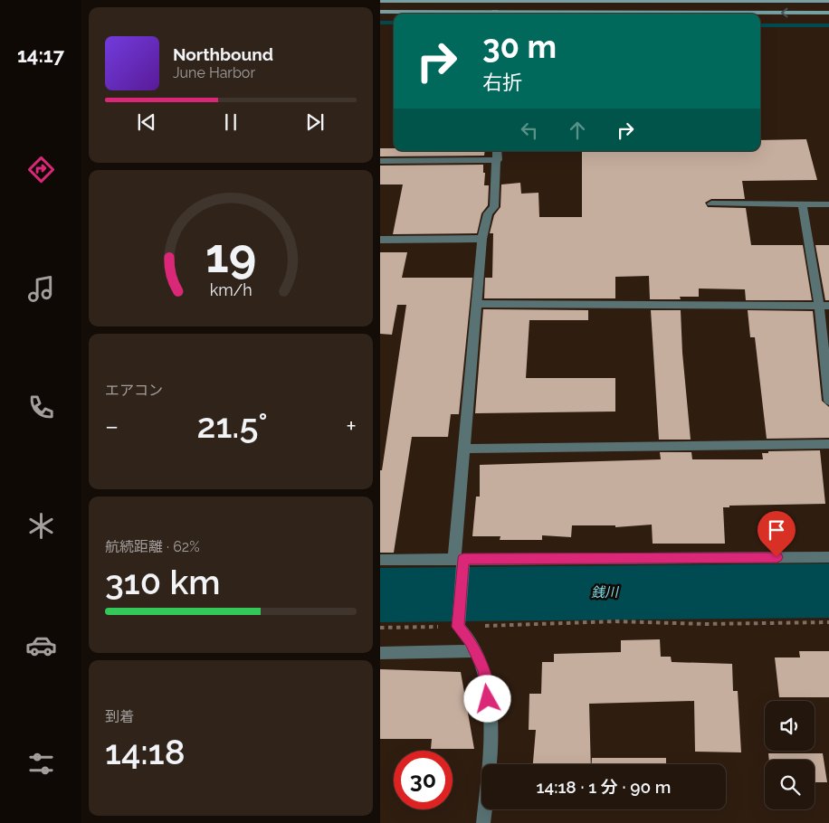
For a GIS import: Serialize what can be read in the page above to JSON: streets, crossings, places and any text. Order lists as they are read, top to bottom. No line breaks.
{"water":["銭川"],"page":{"tabs":"14:17","turn":["30 m","右折"],"song":["Northbound","June Harbor"],"tile":["エアコン",["航続距離 · 62%","310 km"],["到着","14:18"]],"heat":["−","21.5°","+"],"limit":"30","trip":"14:18 · 1 分 · 90 m","gauge":["19","km/h"]}}
